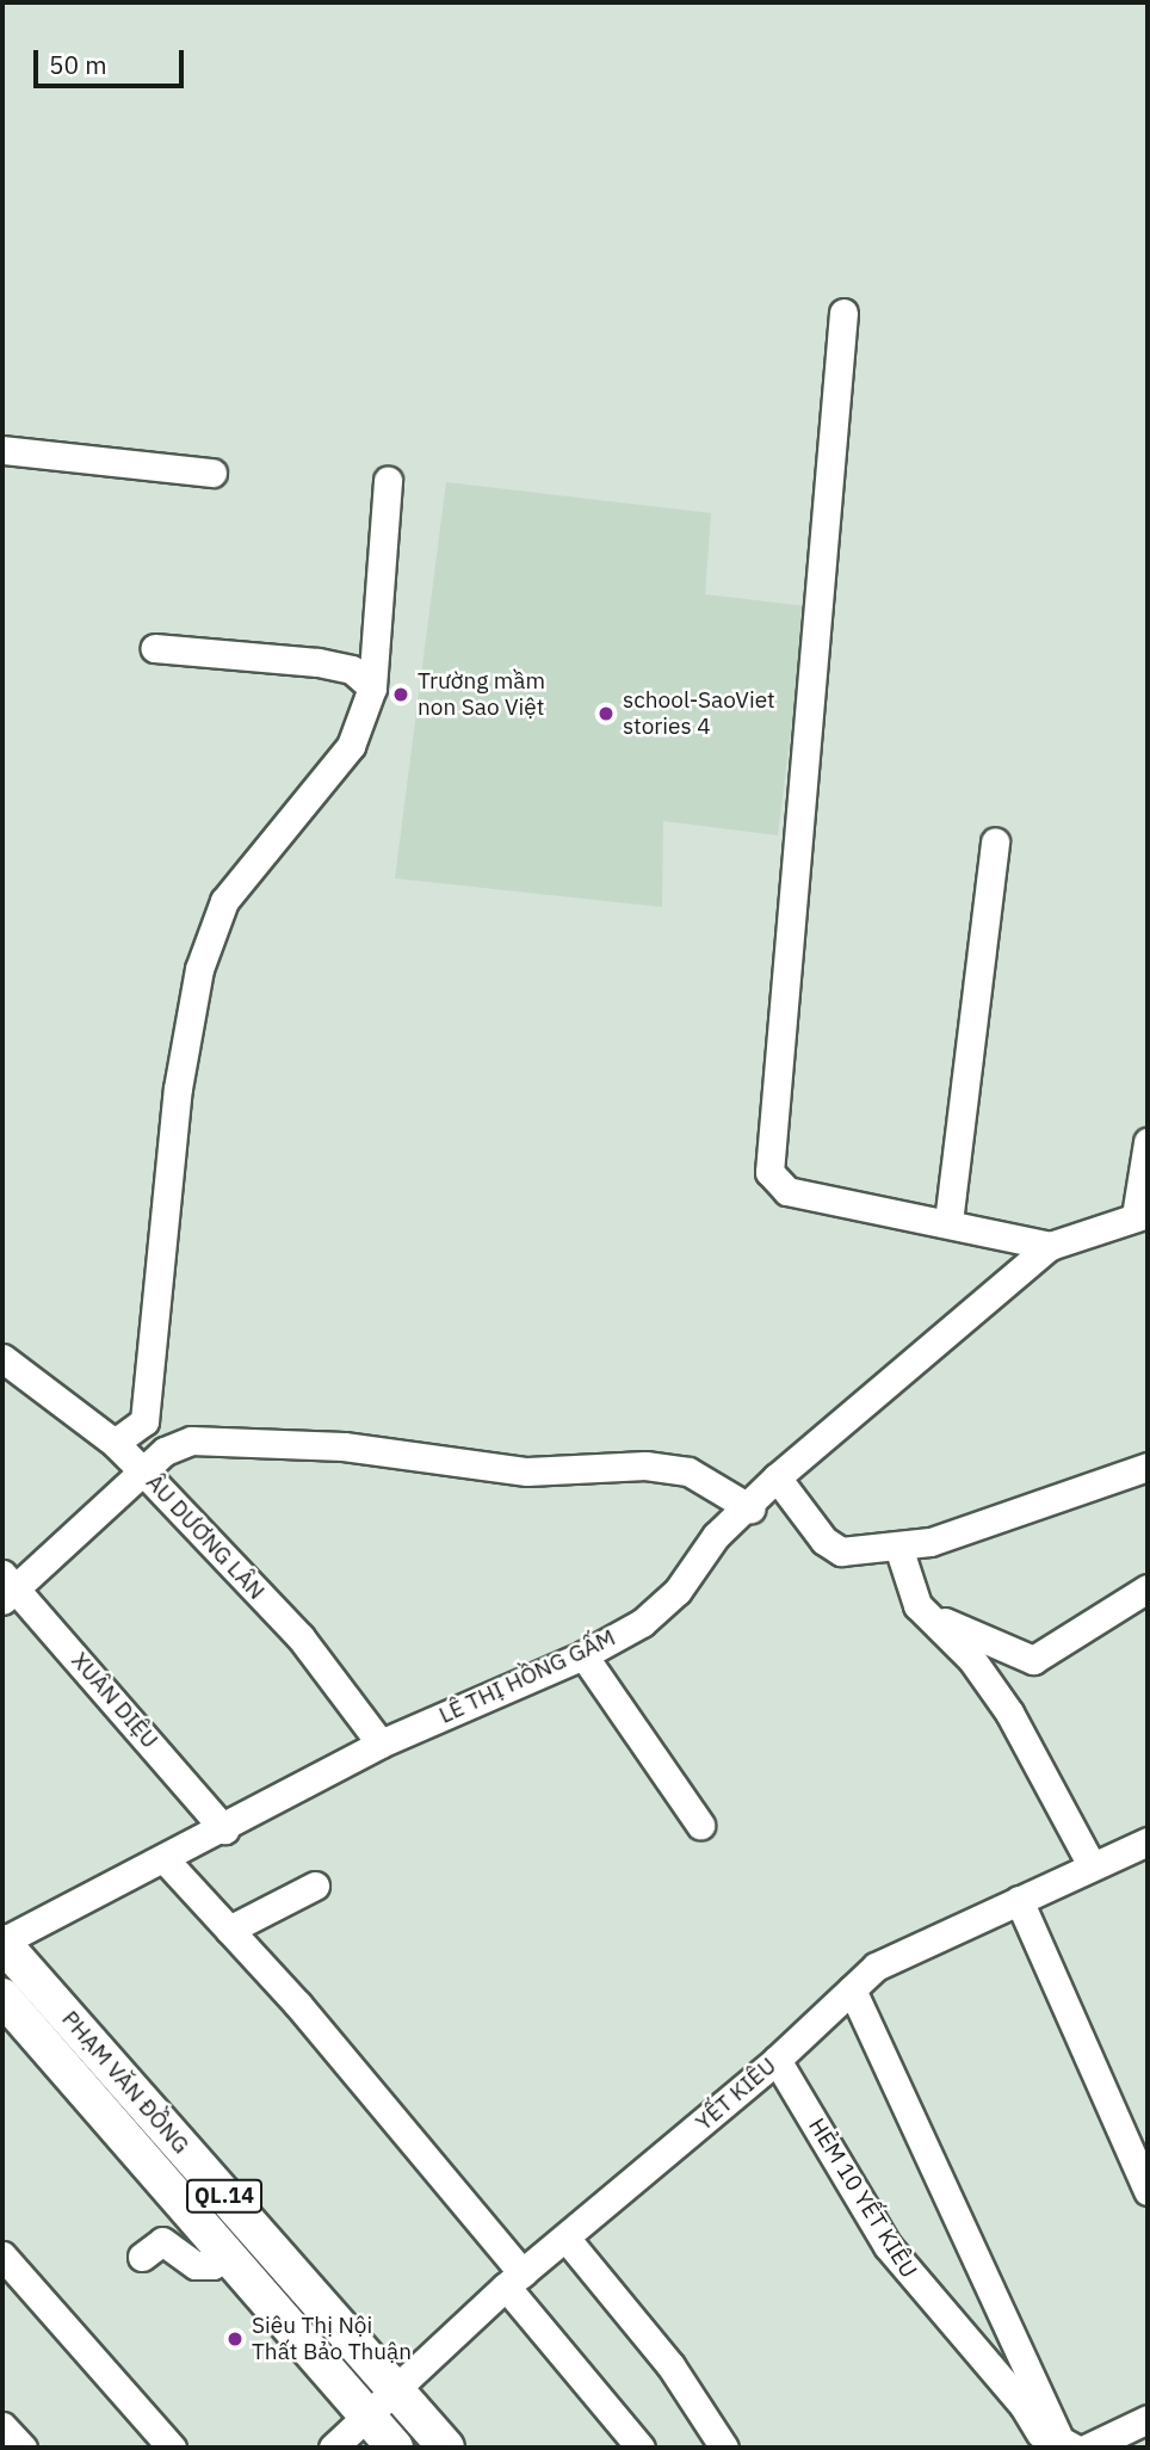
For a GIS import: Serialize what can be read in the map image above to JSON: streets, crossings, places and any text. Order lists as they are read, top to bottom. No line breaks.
{"streets":{"main road":["PHẠM VĂN ĐỒNG","QL.14"],"street":["ÂU DƯƠNG LÂN","LÊ THỊ HỒNG GẤM","XUÂN DIỆU","YẾT KIÊU","HẺM 10 YẾT KIÊU"]},"crossings":[["ÂU DƯƠNG LÂN","LÊ THỊ HỒNG GẤM"],["LÊ THỊ HỒNG GẤM","XUÂN DIỆU"],["LÊ THỊ HỒNG GẤM","PHẠM VĂN ĐỒNG"],["PHẠM VĂN ĐỒNG","YẾT KIÊU"],["YẾT KIÊU","HẺM 10 YẾT KIÊU"]],"places":["Trường mầm non Sao Việt","school-SaoViet stories 4","Siêu Thị Nội Thất Bảo Thuận"],"scale_bar":"50 m"}
